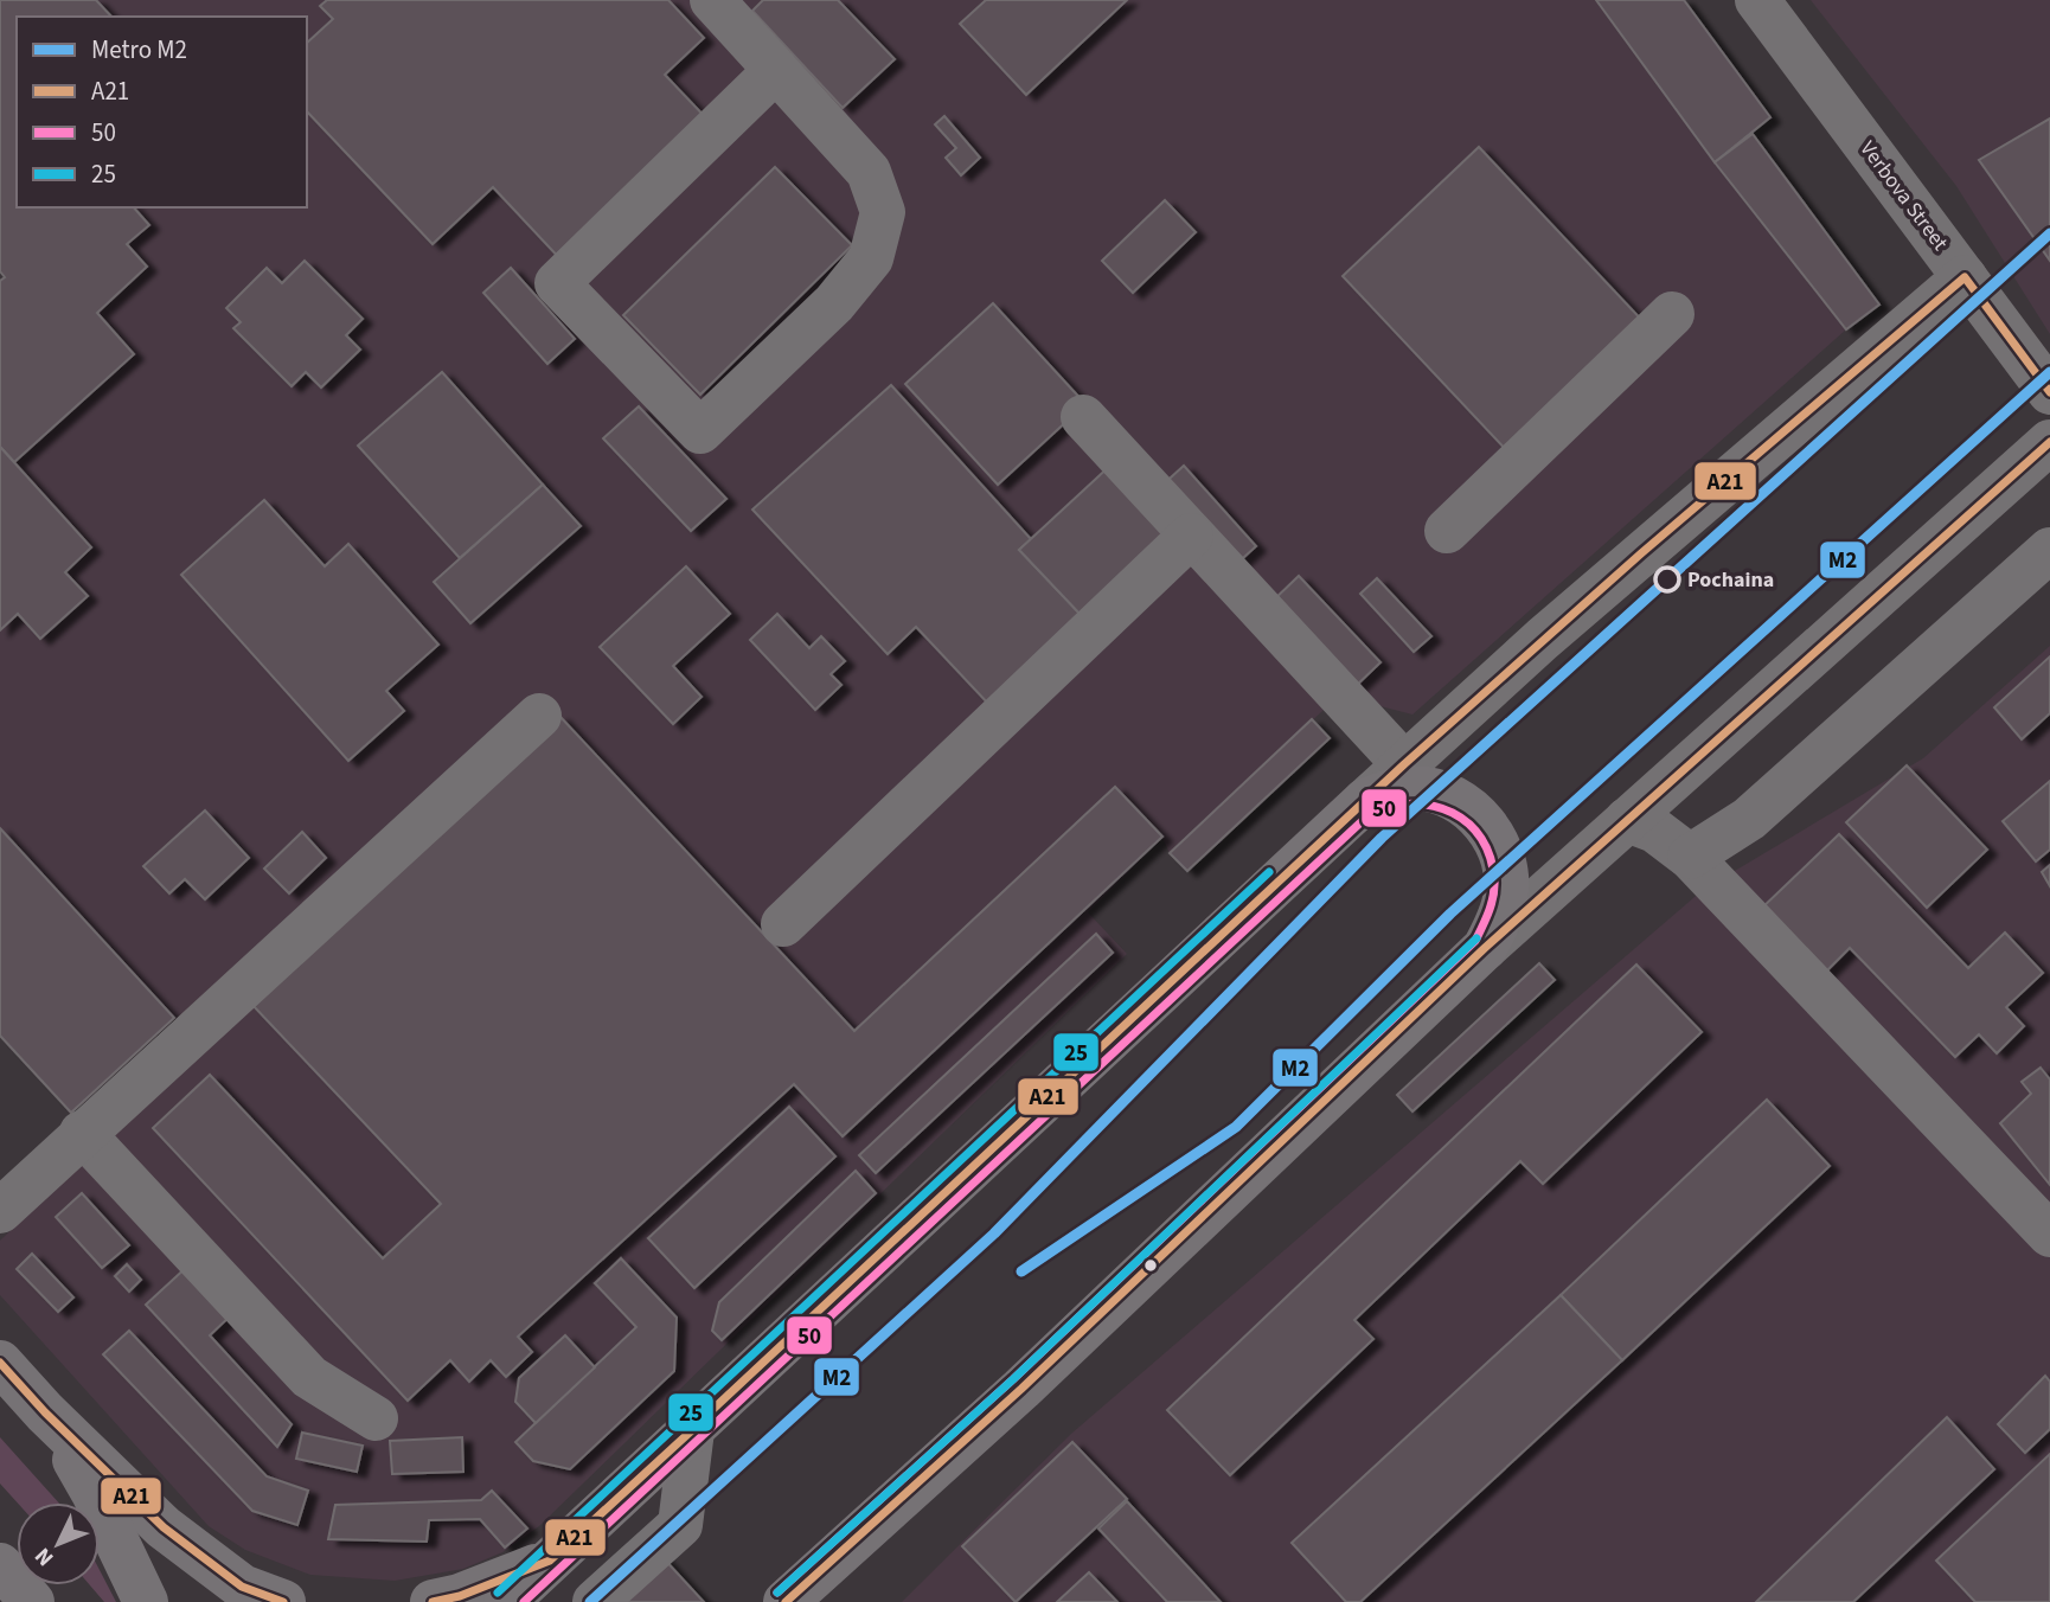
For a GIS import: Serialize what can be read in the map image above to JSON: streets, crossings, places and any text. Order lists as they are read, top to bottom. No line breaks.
{"streets":{"street":["Verbova Street"]},"places":["Pochaina"],"lines":["metro line M2","transit line А21","transit line 50","transit line 25"],"legend":["Metro M2","А21","50","25"],"north":"bottom left"}
